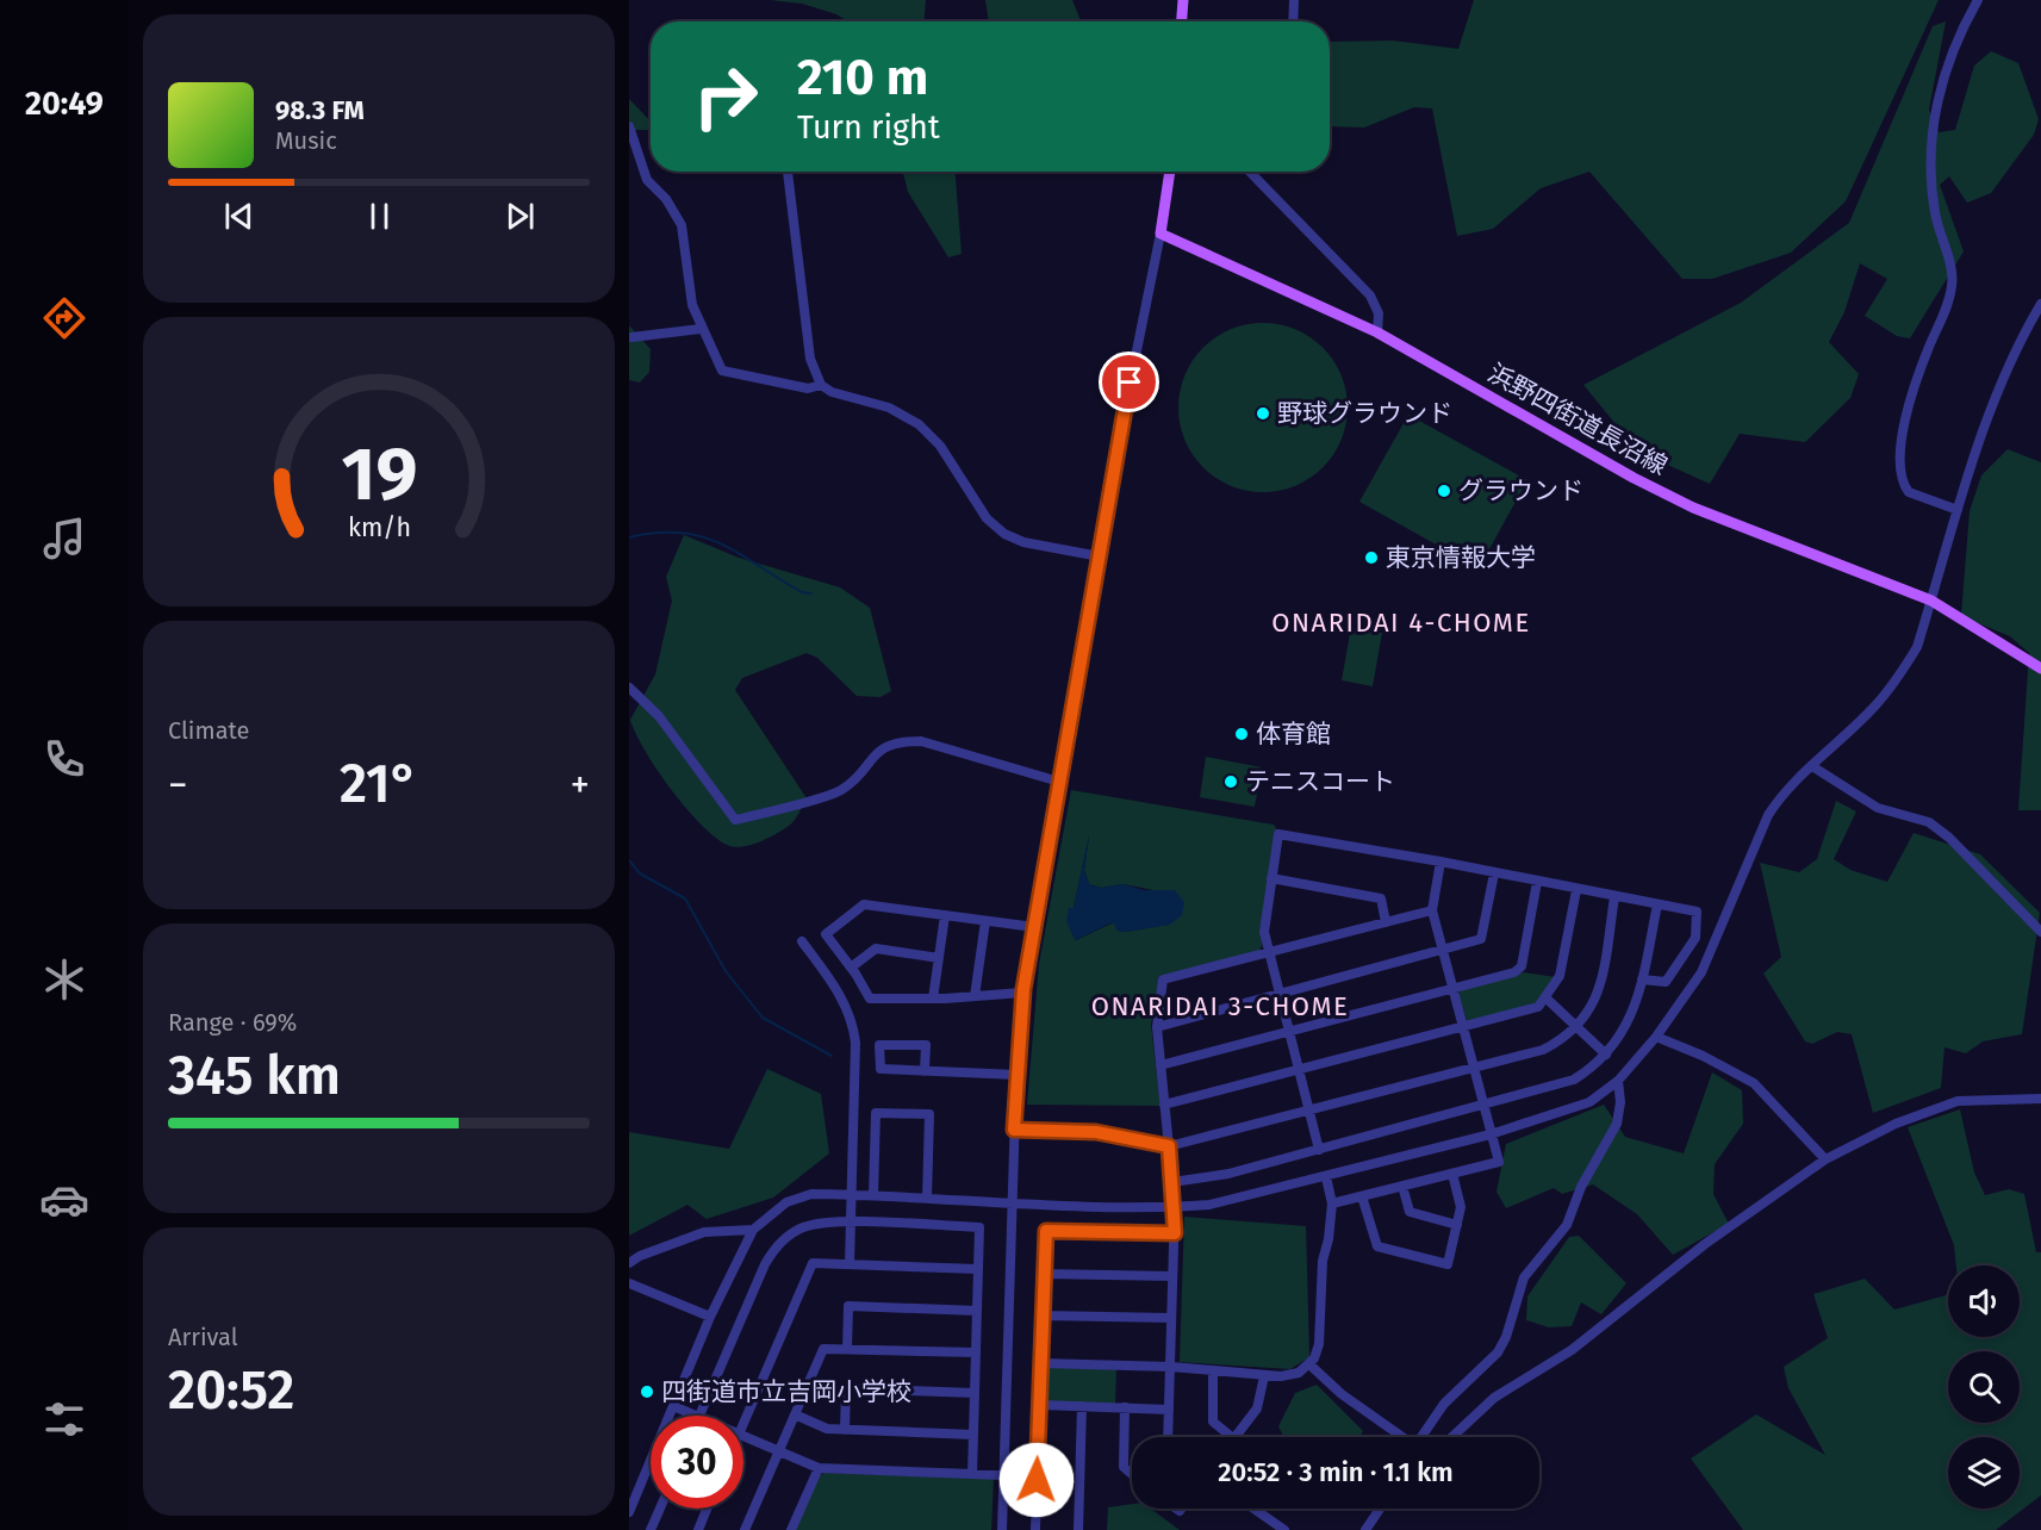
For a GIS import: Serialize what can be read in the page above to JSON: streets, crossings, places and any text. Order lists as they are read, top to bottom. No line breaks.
{"streets":{"main road":["浜野四街道長沼線"]},"districts":["ONARIDAI 4-CHOME","ONARIDAI 3-CHOME"],"places":["野球グラウンド","グラウンド","東京情報大学","体育館","テニスコート","四街道市立吉岡小学校"],"page":{"tabs":"20:49","turn":["210 m","Turn right"],"song":["98.3 FM","Music"],"tile":["Climate",["Range · 69%","345 km"],["Arrival","20:52"]],"heat":["−","21°","+"],"limit":"30","trip":"20:52 · 3 min · 1.1 km","gauge":["19","km/h"]}}
